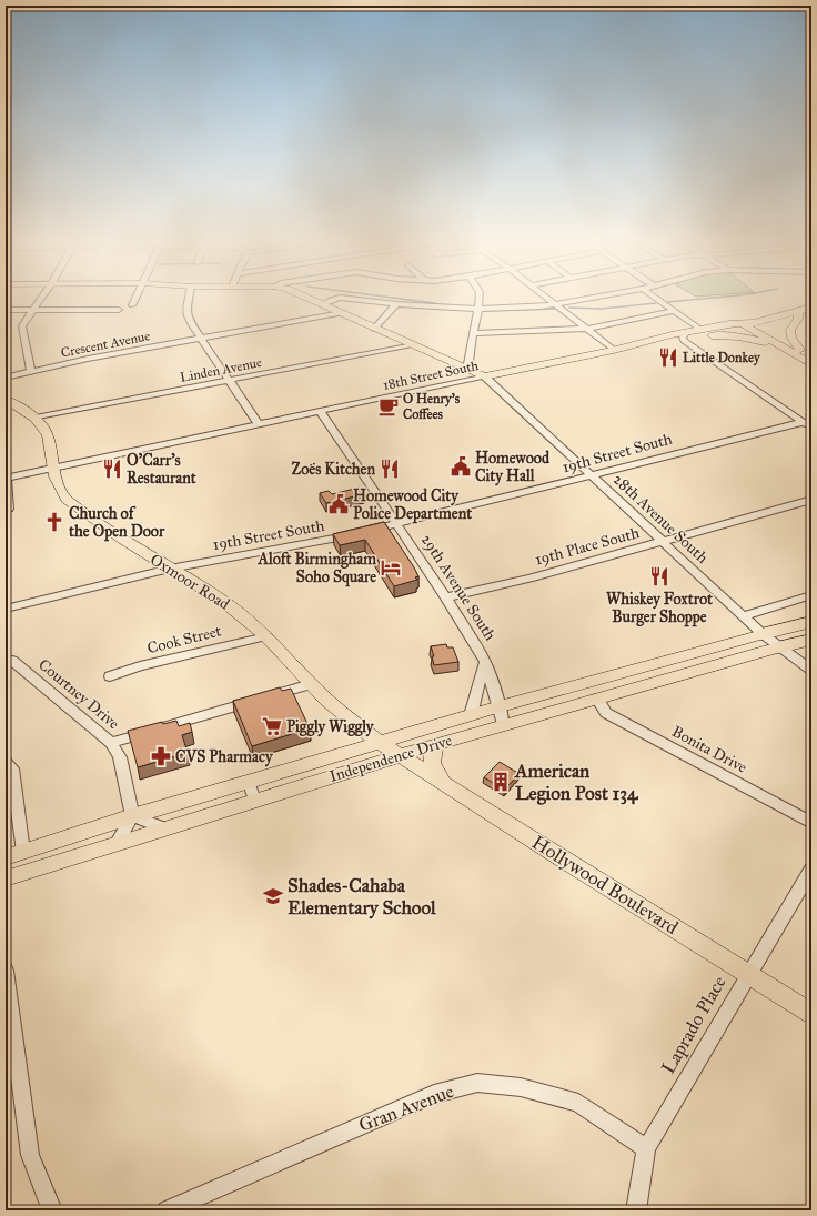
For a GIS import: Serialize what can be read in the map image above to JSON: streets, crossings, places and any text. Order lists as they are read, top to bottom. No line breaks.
{"streets":{"main road":["18th Street South","28th Avenue South","Oxmoor Road","Independence Drive","Hollywood Boulevard"],"street":["Crescent Avenue","Linden Avenue","19th Street South","19th Place South","29th Avenue South","Cook Street","Courtney Drive","Bonita Drive","Laprado Place","Gran Avenue"]},"crossings":[["Crescent Avenue","28th Avenue South"],["Linden Avenue","28th Avenue South"],["Linden Avenue","Oxmoor Road"],["18th Street South","28th Avenue South"],["18th Street South","Oxmoor Road"],["18th Street South","29th Avenue South"],["19th Street South","28th Avenue South"],["19th Street South","Oxmoor Road"],["19th Street South","29th Avenue South"],["28th Avenue South","19th Place South"],["28th Avenue South","Independence Drive"],["19th Place South","29th Avenue South"],["Oxmoor Road","Cook Street"],["Oxmoor Road","Independence Drive"],["Oxmoor Road","Hollywood Boulevard"],["29th Avenue South","Independence Drive"],["Courtney Drive","Independence Drive"],["Bonita Drive","Independence Drive"],["Independence Drive","Hollywood Boulevard"],["Hollywood Boulevard","Laprado Place"],["Laprado Place","Gran Avenue"]],"places":{"restaurant":["Little Donkey","O’Carr’s Restaurant","Zoës Kitchen","Whiskey Foxtrot Burger Shoppe"],"cafe":["O Henry's Coffees"],"public building":["Homewood City Hall","Homewood City Police Department"],"church":["Church of the Open Door"],"hotel":["Aloft Birmingham Soho Square"],"supermarket":["Piggly Wiggly"],"pharmacy":["CVS Pharmacy"],"building":["American Legion Post 134"],"school or university":["Shades-Cahaba Elementary School"]}}
